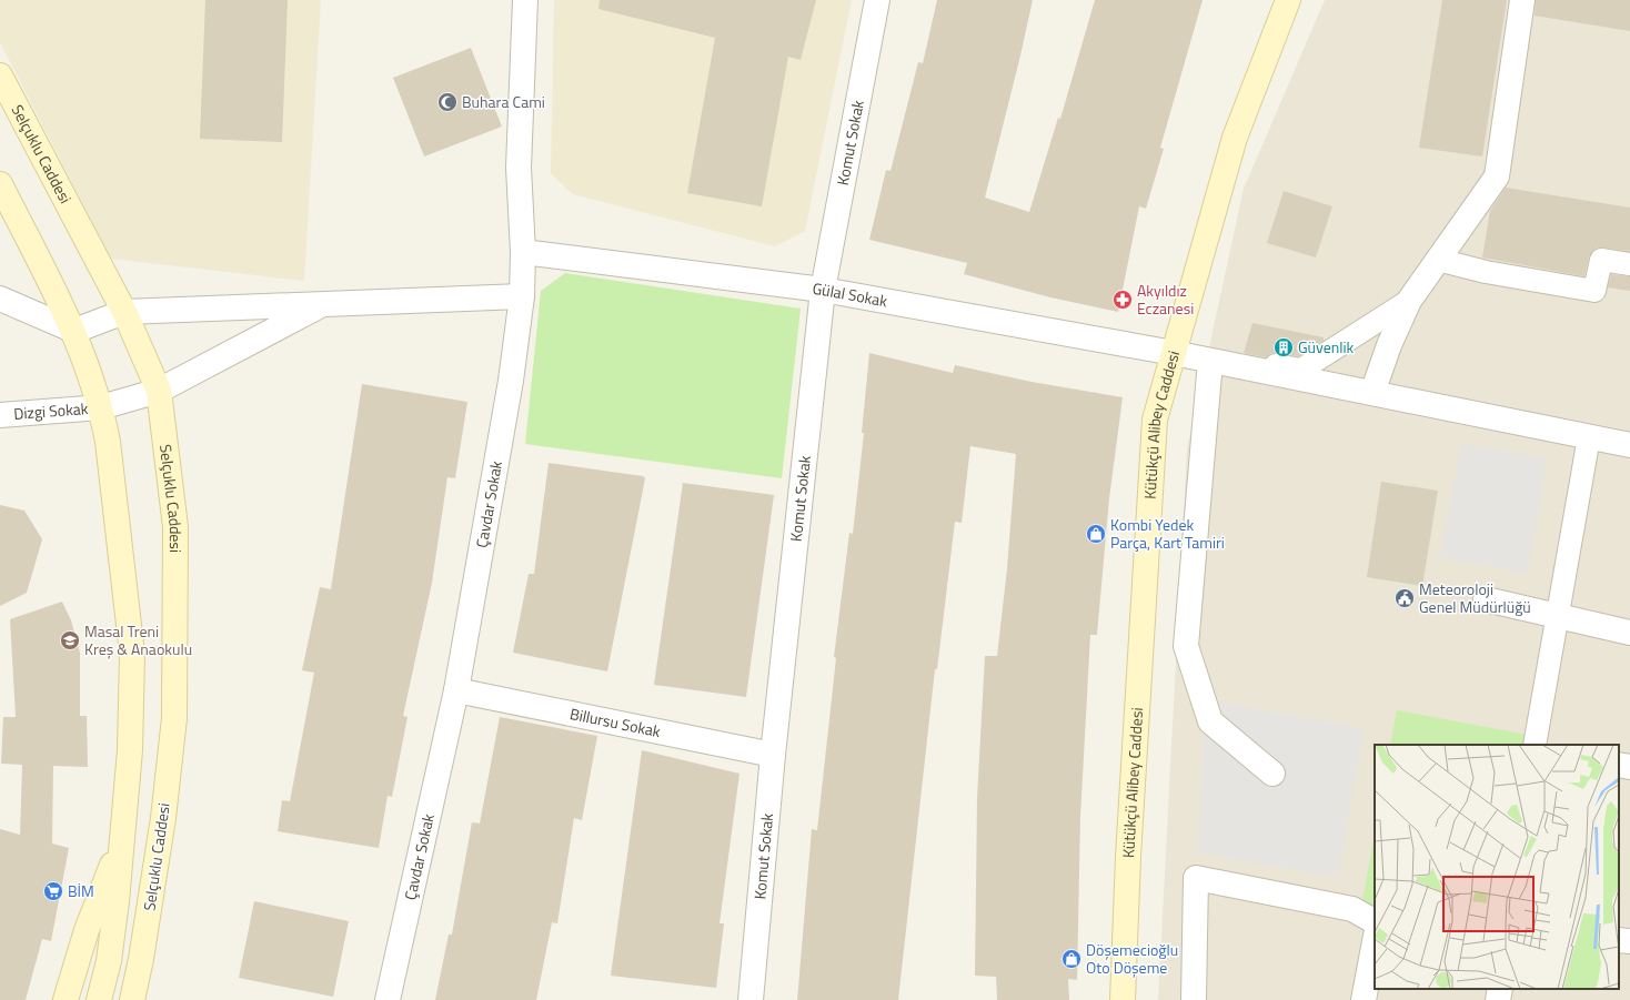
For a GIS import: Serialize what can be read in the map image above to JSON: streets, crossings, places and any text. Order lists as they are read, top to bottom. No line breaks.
{"streets":{"main road":["Selçuklu Caddesi","Kütükçü Alibey Caddesi"],"street":["Komut Sokak","Gülal Sokak","Dizgi Sokak","Çavdar Sokak","Billursu Sokak"]},"crossings":[["Komut Sokak","Gülal Sokak"],["Komut Sokak","Billursu Sokak"],["Selçuklu Caddesi","Dizgi Sokak"],["Gülal Sokak","Kütükçü Alibey Caddesi"],["Gülal Sokak","Çavdar Sokak"],["Çavdar Sokak","Billursu Sokak"]],"places":{"mosque":["Buhara Cami"],"pharmacy":["Akyıldız Eczanesi"],"building":["Güvenlik"],"shop":["Kombi Yedek Parça, Kart Tamiri","Döşemecioğlu Oto Döşeme"],"public building":["Meteoroloji Genel Müdürlüğü"],"school or university":["Masal Treni Kreş & Anaokulu"],"supermarket":["BİM"]}}
